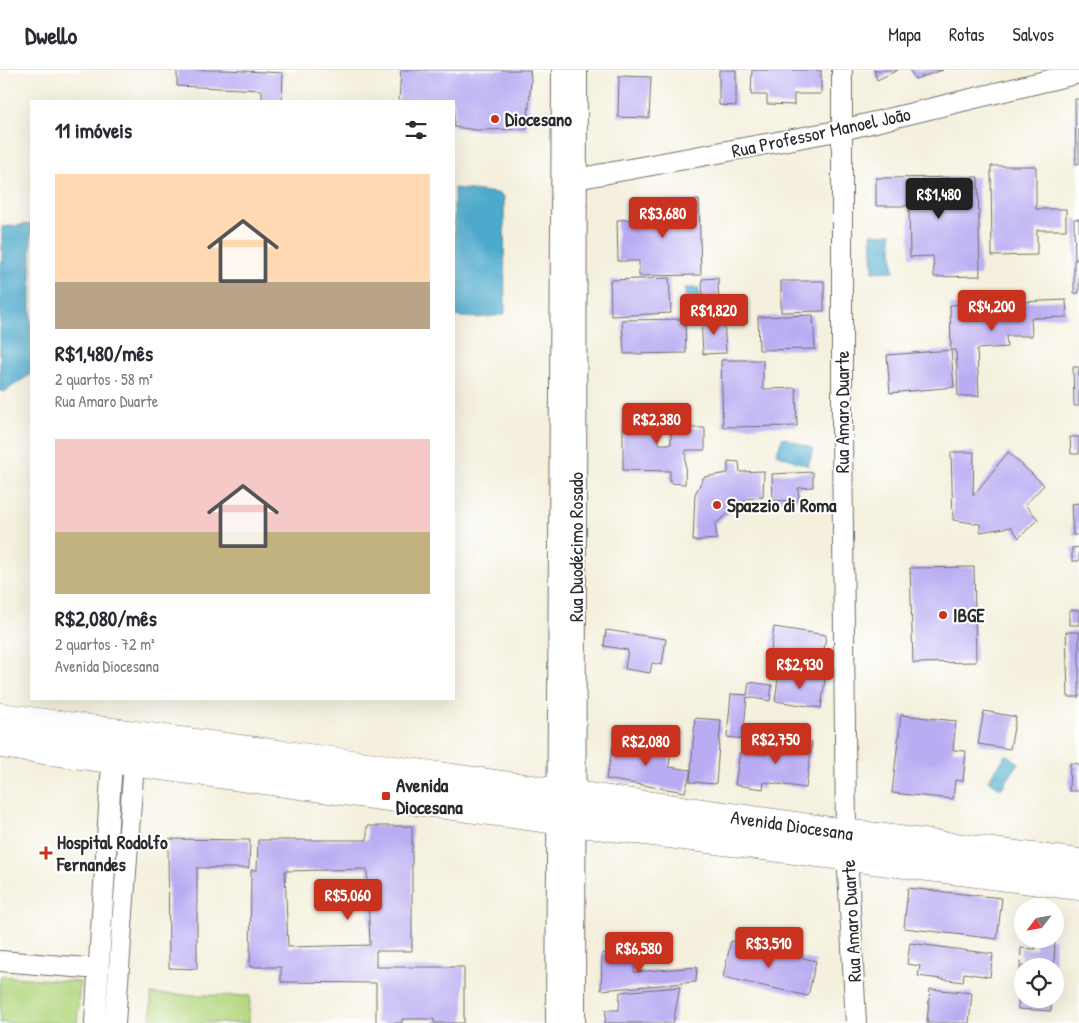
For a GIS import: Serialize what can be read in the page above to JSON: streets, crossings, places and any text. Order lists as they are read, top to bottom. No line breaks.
{"streets":{"street":["Rua Professor Manoel João","Rua Amaro Duarte","Rua Duodécimo Rosado","Avenida Diocesana"]},"crossings":[["Rua Professor Manoel João","Rua Amaro Duarte"],["Rua Professor Manoel João","Rua Duodécimo Rosado"],["Rua Amaro Duarte","Avenida Diocesana"],["Rua Duodécimo Rosado","Avenida Diocesana"]],"places":{"other":["Diocesano","Spazzio di Roma","IBGE"],"transit":["Avenida Diocesana"],"health":["Hospital Rodolfo Fernandes"]},"north":"bottom left","page":{"header":"Dwello","nav":["Mapa","Rotas","Salvos"],"heading":"11 imóveis","list":[{"name":"R$1,480/mês","note":"2 quartos · 58 m² · Rua Amaro Duarte"},{"name":"R$2,080/mês","note":"2 quartos · 72 m² · Avenida Diocesana"}],"price":["R$1,480","R$3,680","R$4,200","R$1,820","R$2,380","R$2,930","R$2,750","R$2,080","R$5,060","R$3,510","R$6,580"]}}
